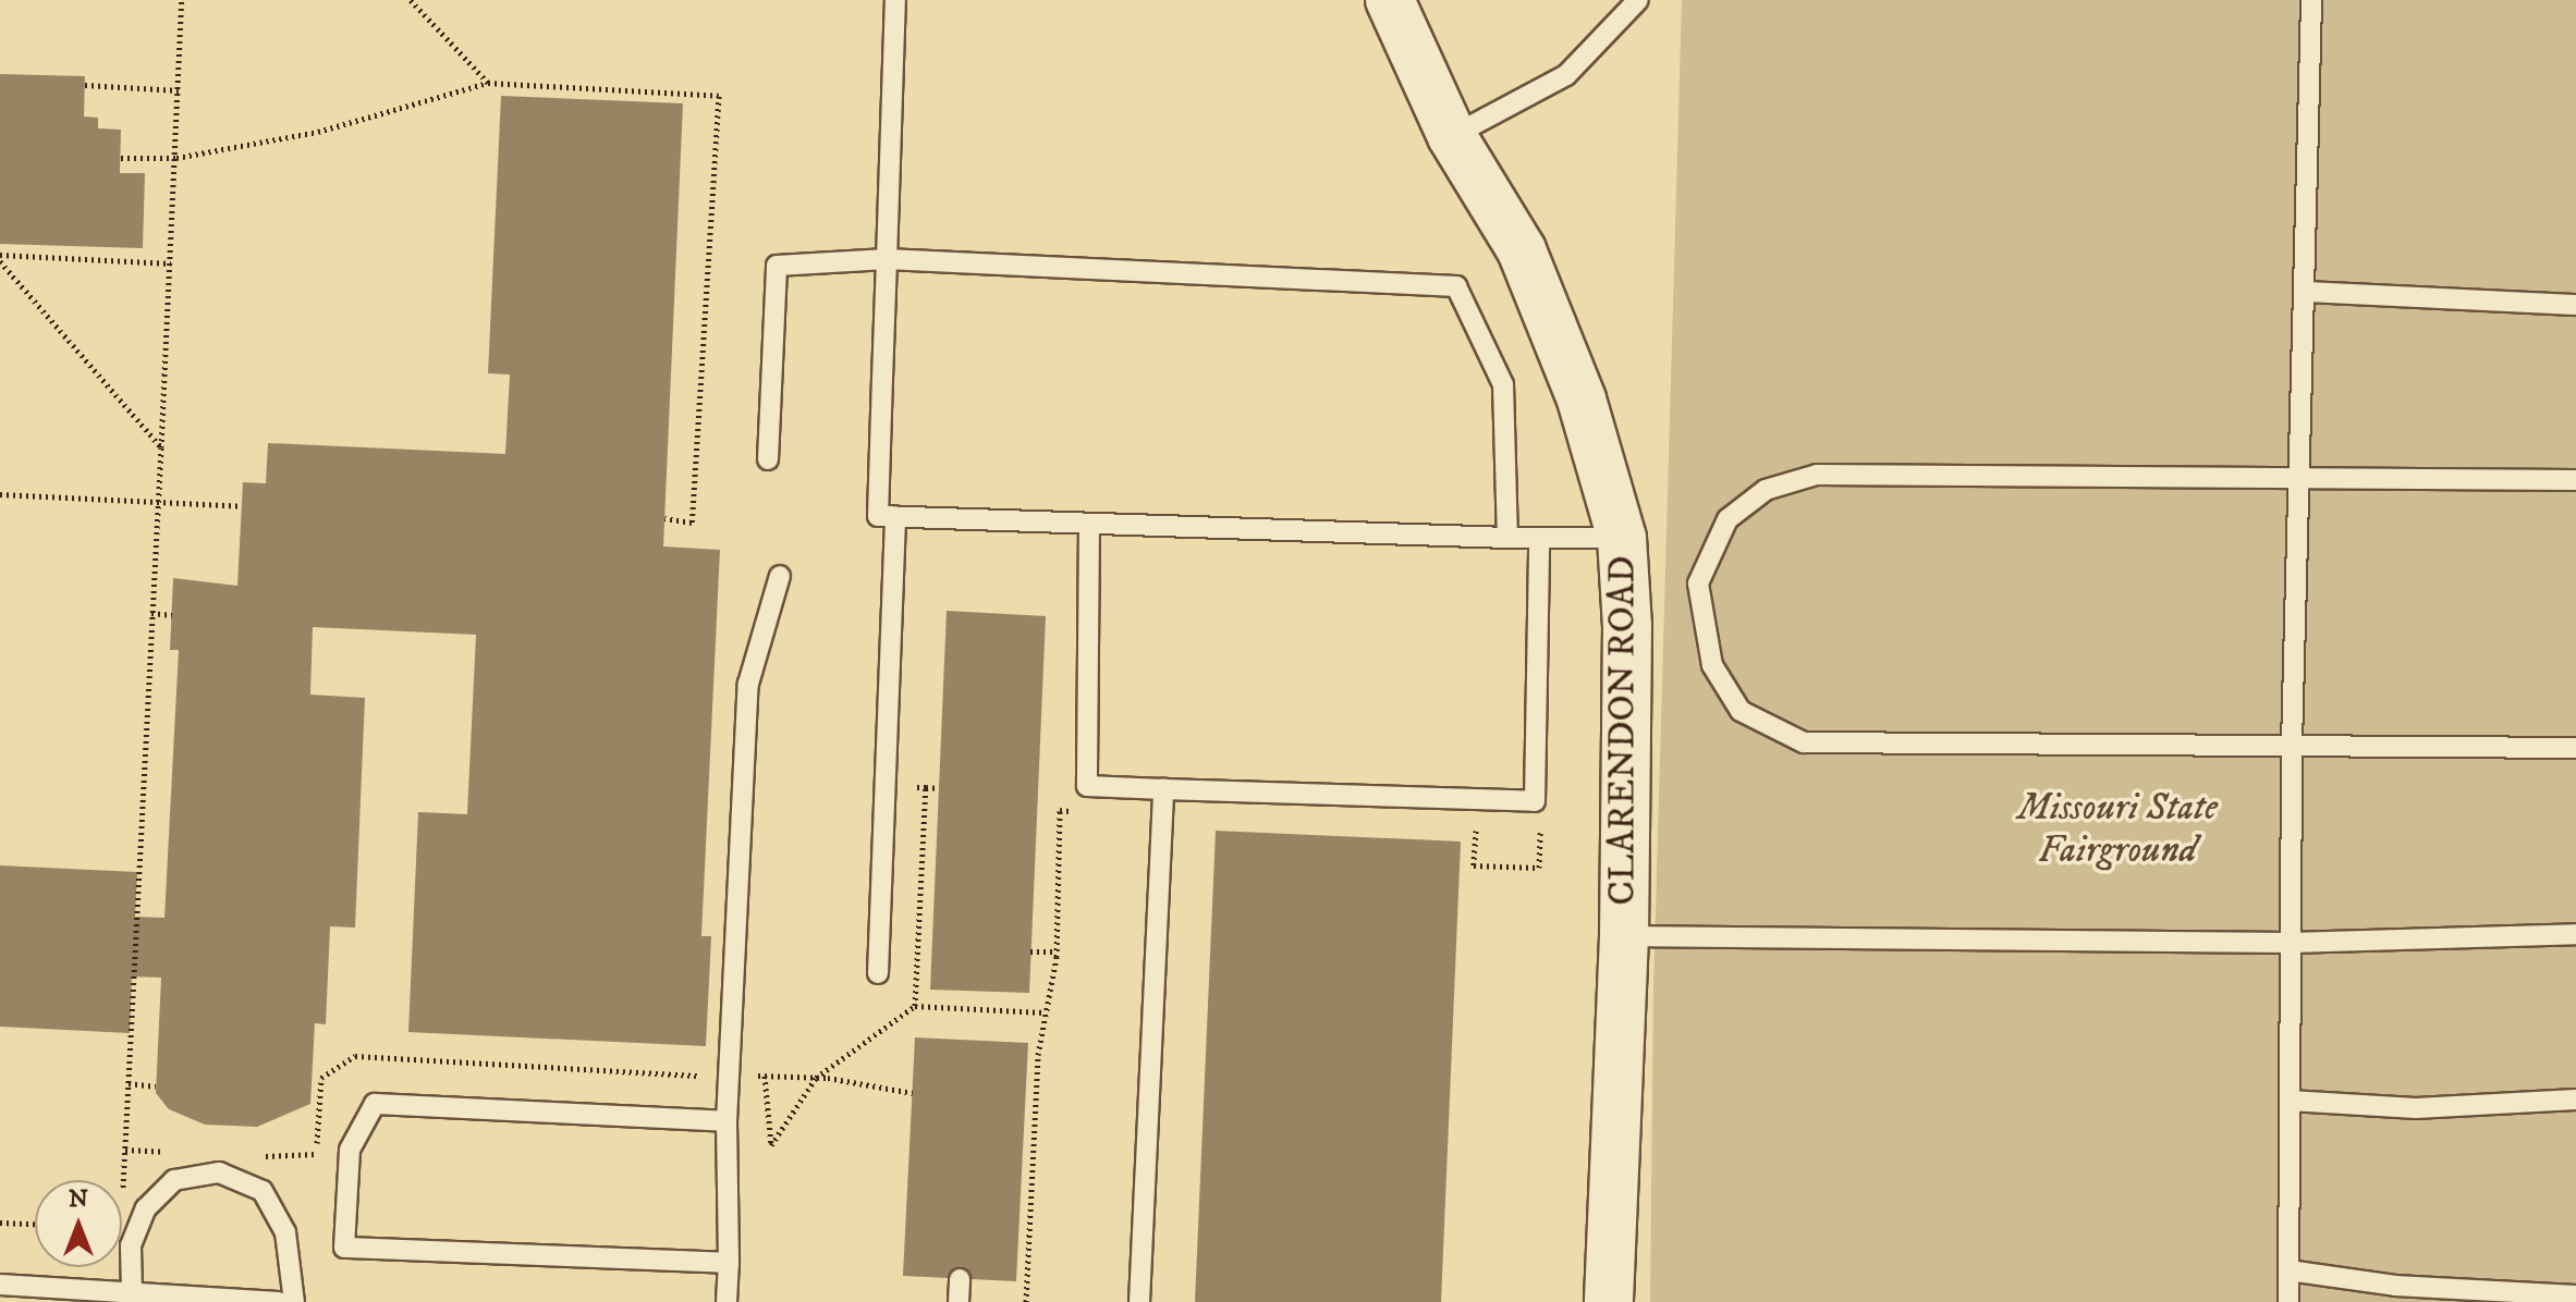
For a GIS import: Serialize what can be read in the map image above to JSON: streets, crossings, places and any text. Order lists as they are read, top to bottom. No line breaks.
{"streets":{"street":["CLARENDON ROAD"]},"parks":["Missouri State Fairground"],"north":"top"}
